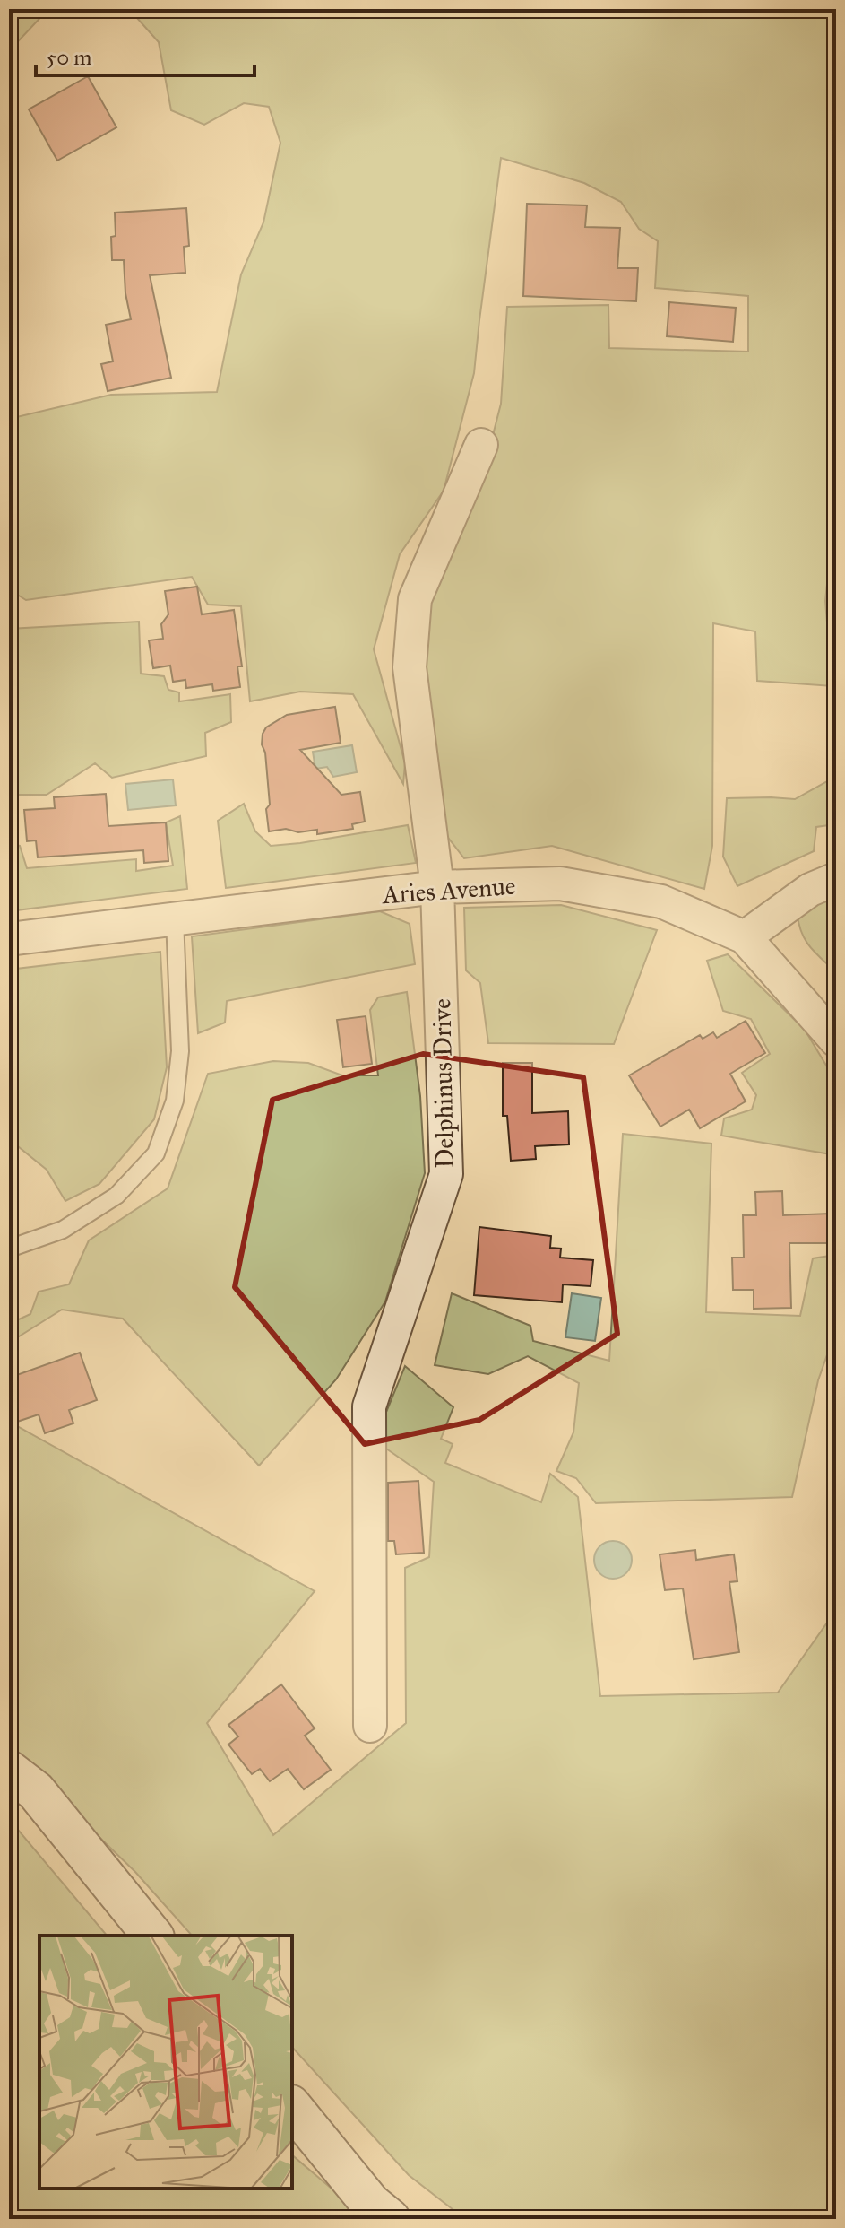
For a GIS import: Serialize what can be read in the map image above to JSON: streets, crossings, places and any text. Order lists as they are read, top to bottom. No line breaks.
{"streets":{"street":["Aries Avenue","Delphinus Drive"]},"crossings":[["Aries Avenue","Delphinus Drive"]],"scale_bar":"50 m"}
